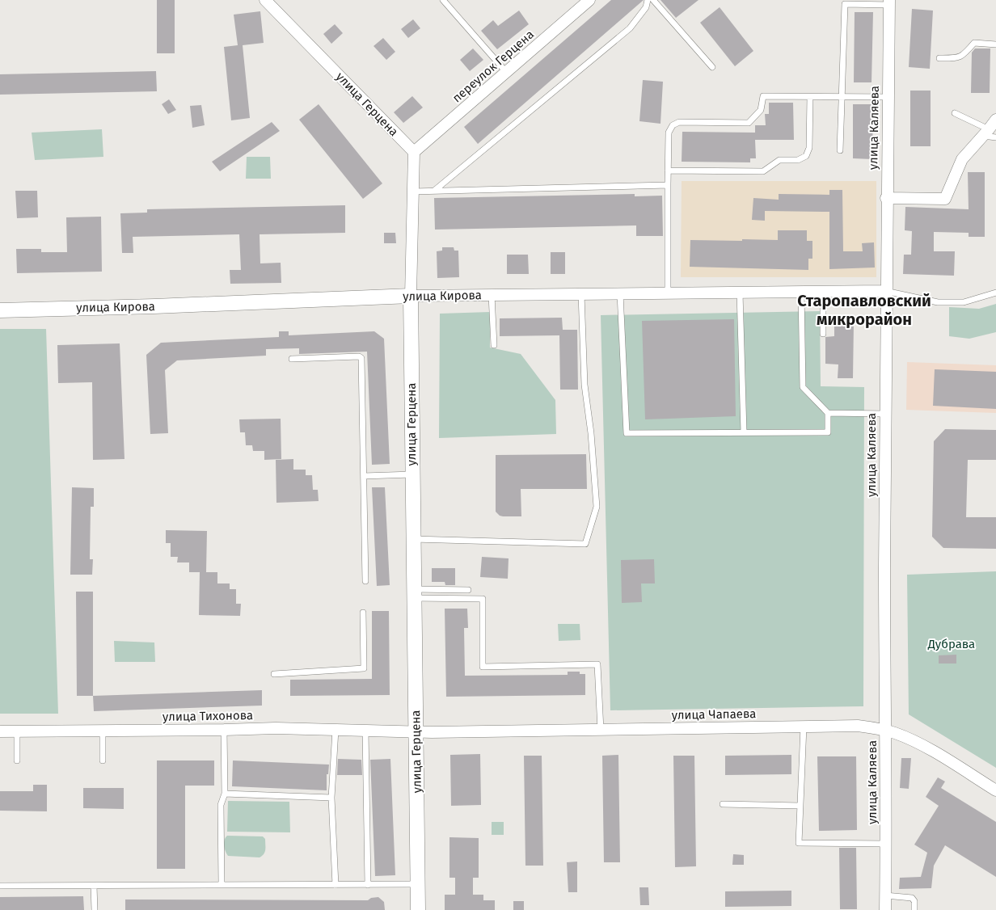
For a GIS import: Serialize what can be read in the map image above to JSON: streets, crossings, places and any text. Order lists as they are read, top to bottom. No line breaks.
{"streets":{"street":["переулок Герцена","улица Герцена","улица Каляева","улица Кирова","улица Чапаева","улица Тихонова"]},"crossings":[["переулок Герцена","улица Герцена"],["улица Герцена","улица Кирова"],["улица Герцена","улица Чапаева"],["улица Герцена","улица Тихонова"],["улица Каляева","улица Кирова"],["улица Каляева","улица Чапаева"],["улица Чапаева","улица Тихонова"]],"districts":["Старопавловский микрорайон"],"parks":["Дубрава"]}
